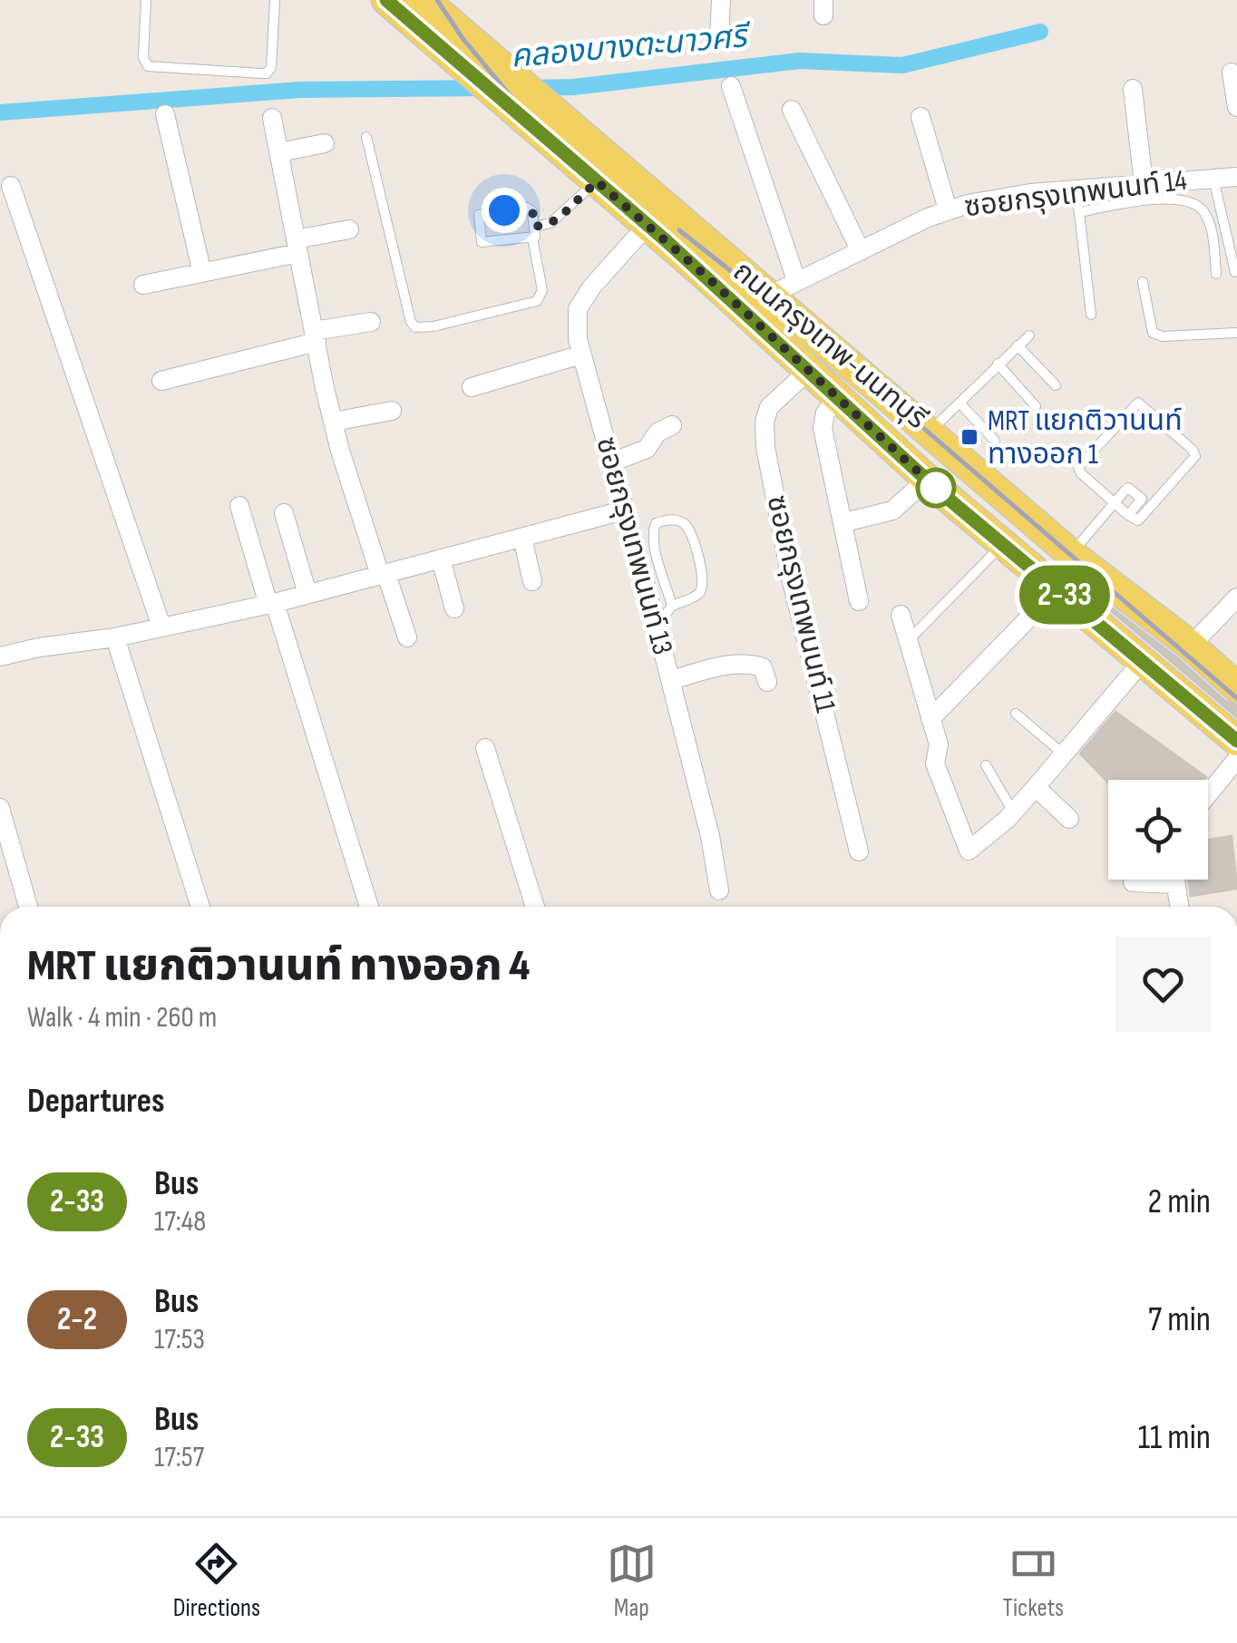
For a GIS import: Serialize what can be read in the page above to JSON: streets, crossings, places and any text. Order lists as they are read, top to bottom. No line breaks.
{"streets":{"main road":["ถนนกรุงเทพ-นนทบุรี"],"street":["ซอยกรุงเทพนนท์ 14","ซอยกรุงเทพนนท์ 13","ซอยกรุงเทพนนท์ 11"]},"crossings":[["ซอยกรุงเทพนนท์ 14","ถนนกรุงเทพ-นนทบุรี"],["ถนนกรุงเทพ-นนทบุรี","ซอยกรุงเทพนนท์ 13"],["ถนนกรุงเทพ-นนทบุรี","ซอยกรุงเทพนนท์ 11"]],"water":["คลองบางตะนาวศรี"],"places":{"transit":["MRT แยกติวานนท์ ทางออก 1"]},"lines":["bus line 2-33"],"page":{"on_map":"2-33","heading":[["MRT แยกติวานนท์ ทางออก 4","Walk · 4 min · 260 m"],"Departures"],"list":[{"mark":"2-33","name":"Bus","note":"17:48","value":"2 min"},{"mark":"2-2","name":"Bus","note":"17:53","value":"7 min"},{"mark":"2-33","name":"Bus","note":"17:57","value":"11 min"}],"tabs":["Directions","Map","Tickets"]}}
